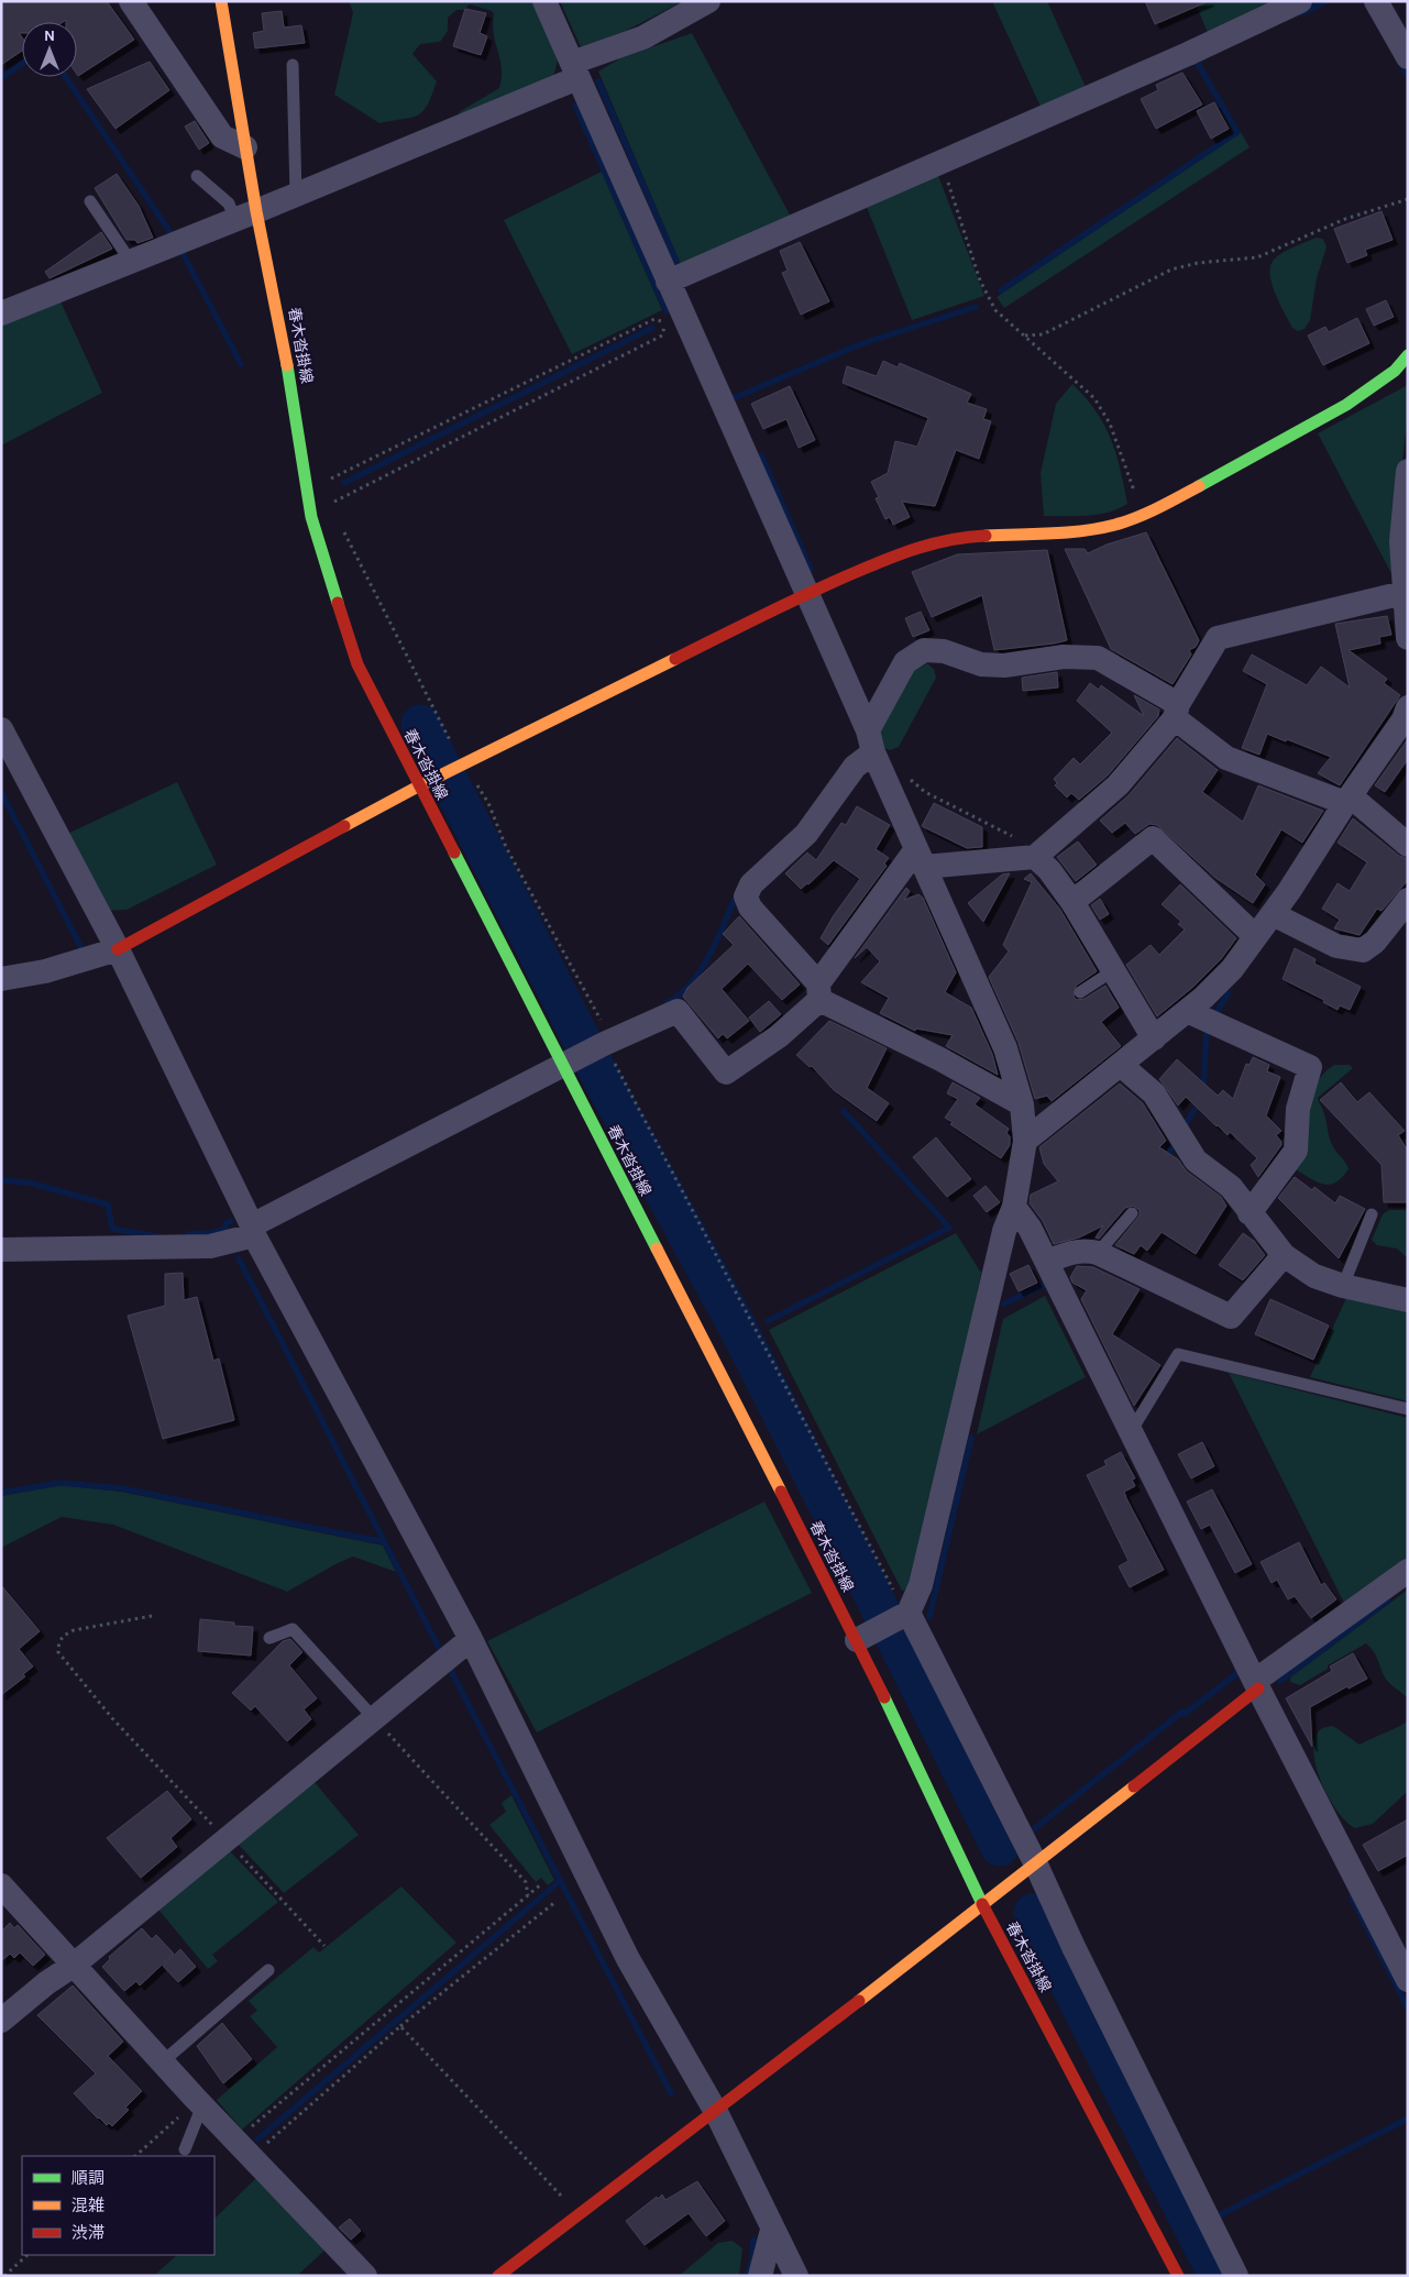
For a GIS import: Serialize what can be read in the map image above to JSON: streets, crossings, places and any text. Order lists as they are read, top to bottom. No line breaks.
{"streets":{"main road":["春木沓掛線"]},"legend":["順調","混雑","渋滞"],"north":"top"}
